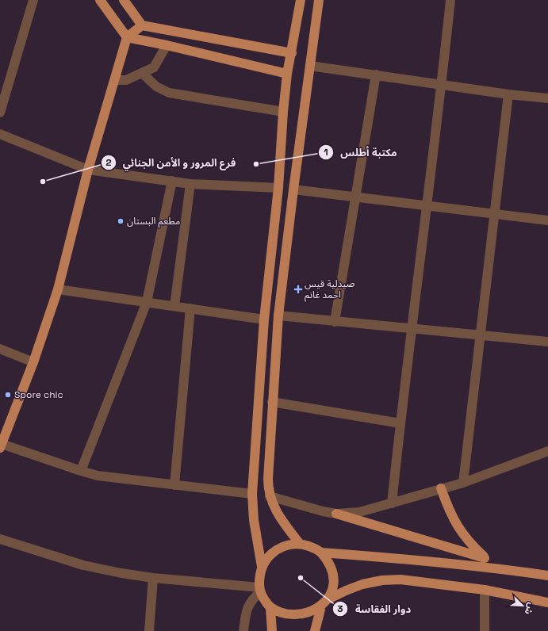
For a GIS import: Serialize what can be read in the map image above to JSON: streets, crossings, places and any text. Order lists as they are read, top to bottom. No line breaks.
{"places":{"other":["مكتبة أطلس","فرع المرور و الأمن الجنائي","مطعم البستان","Spore chic","دوار الفقاسة"],"health":["صيدلية قيس احمد غانم"]},"north":"bottom right"}
